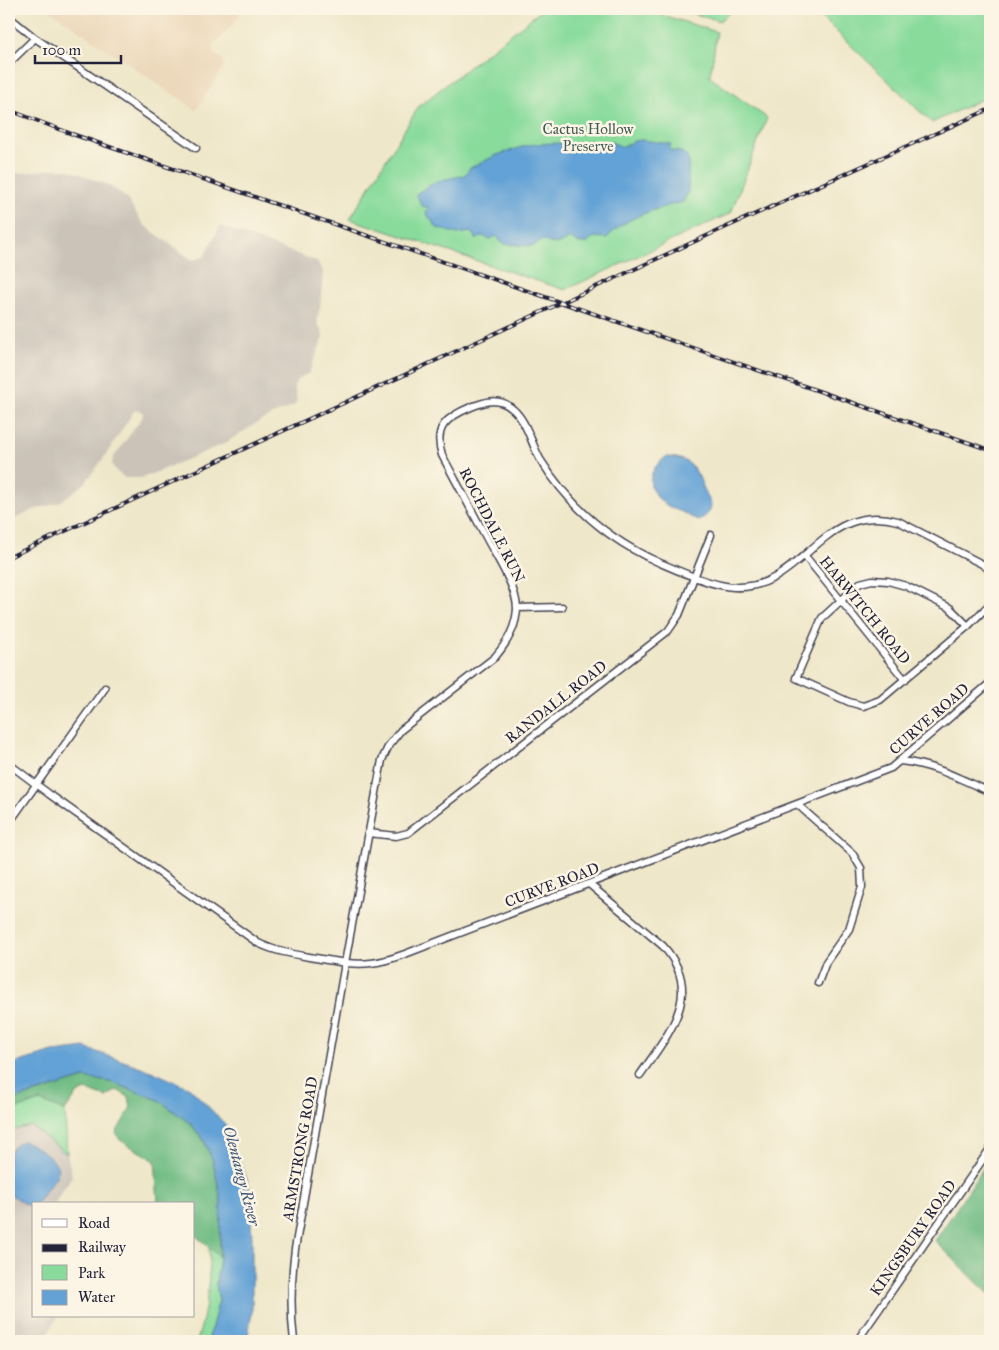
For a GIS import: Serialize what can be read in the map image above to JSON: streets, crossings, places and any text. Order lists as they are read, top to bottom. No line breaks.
{"streets":{"street":["ROCHDALE RUN","HARWITCH ROAD","RANDALL ROAD","CURVE ROAD","ARMSTRONG ROAD","KINGSBURY ROAD"]},"crossings":[["ROCHDALE RUN","HARWITCH ROAD"],["ROCHDALE RUN","RANDALL ROAD"],["ROCHDALE RUN","CURVE ROAD"],["ROCHDALE RUN","ARMSTRONG ROAD"],["CURVE ROAD","ARMSTRONG ROAD"]],"water":["Olentangy River"],"parks":["Cactus Hollow Preserve"],"legend":["Road","Railway","Park","Water"],"scale_bar":"100 m"}
